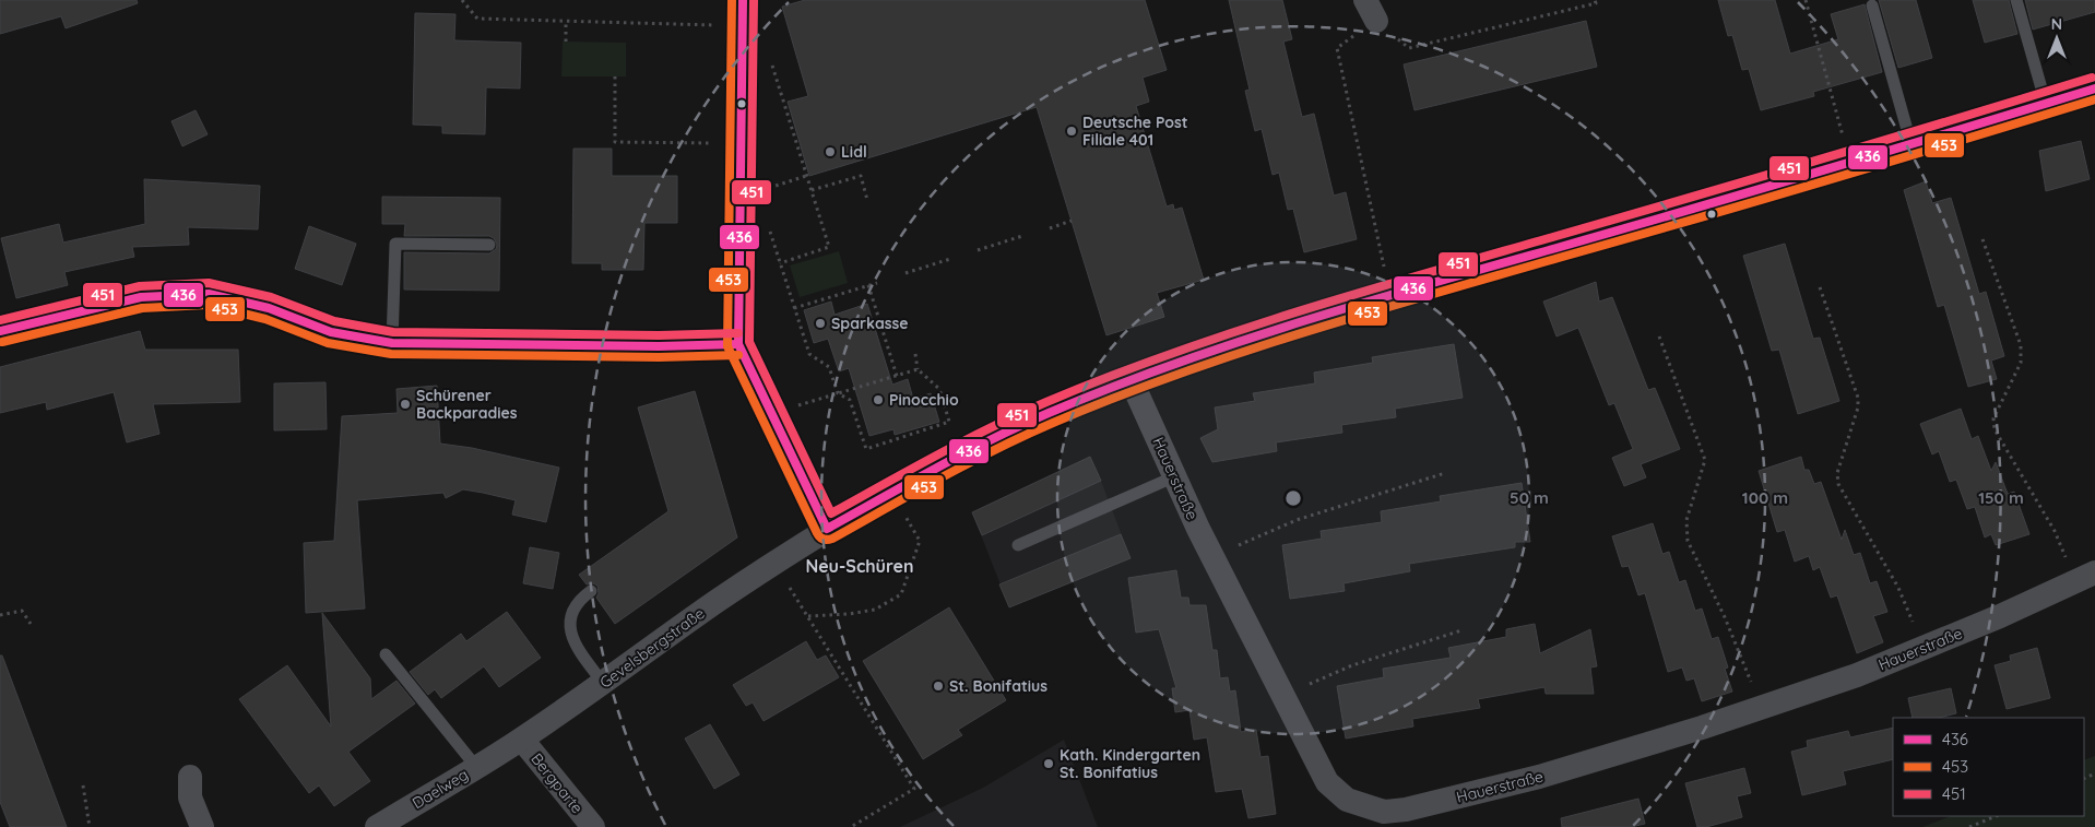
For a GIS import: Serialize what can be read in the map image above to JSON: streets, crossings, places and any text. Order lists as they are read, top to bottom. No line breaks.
{"streets":{"street":["Hauerstraße","Gevelsbergstraße","Bergparte","Daelweg"]},"crossings":[["Hauerstraße","Gevelsbergstraße"],["Gevelsbergstraße","Bergparte"],["Gevelsbergstraße","Daelweg"]],"districts":["Neu-Schüren"],"places":["Deutsche Post Filiale 401","Lidl","Sparkasse","Pinocchio","Schürener Backparadies","St. Bonifatius","Kath. Kindergarten St. Bonifatius"],"lines":["transit line 436","transit line 453","transit line 451"],"legend":["436","453","451"],"north":"top","rings":["50 m","100 m","150 m"]}
